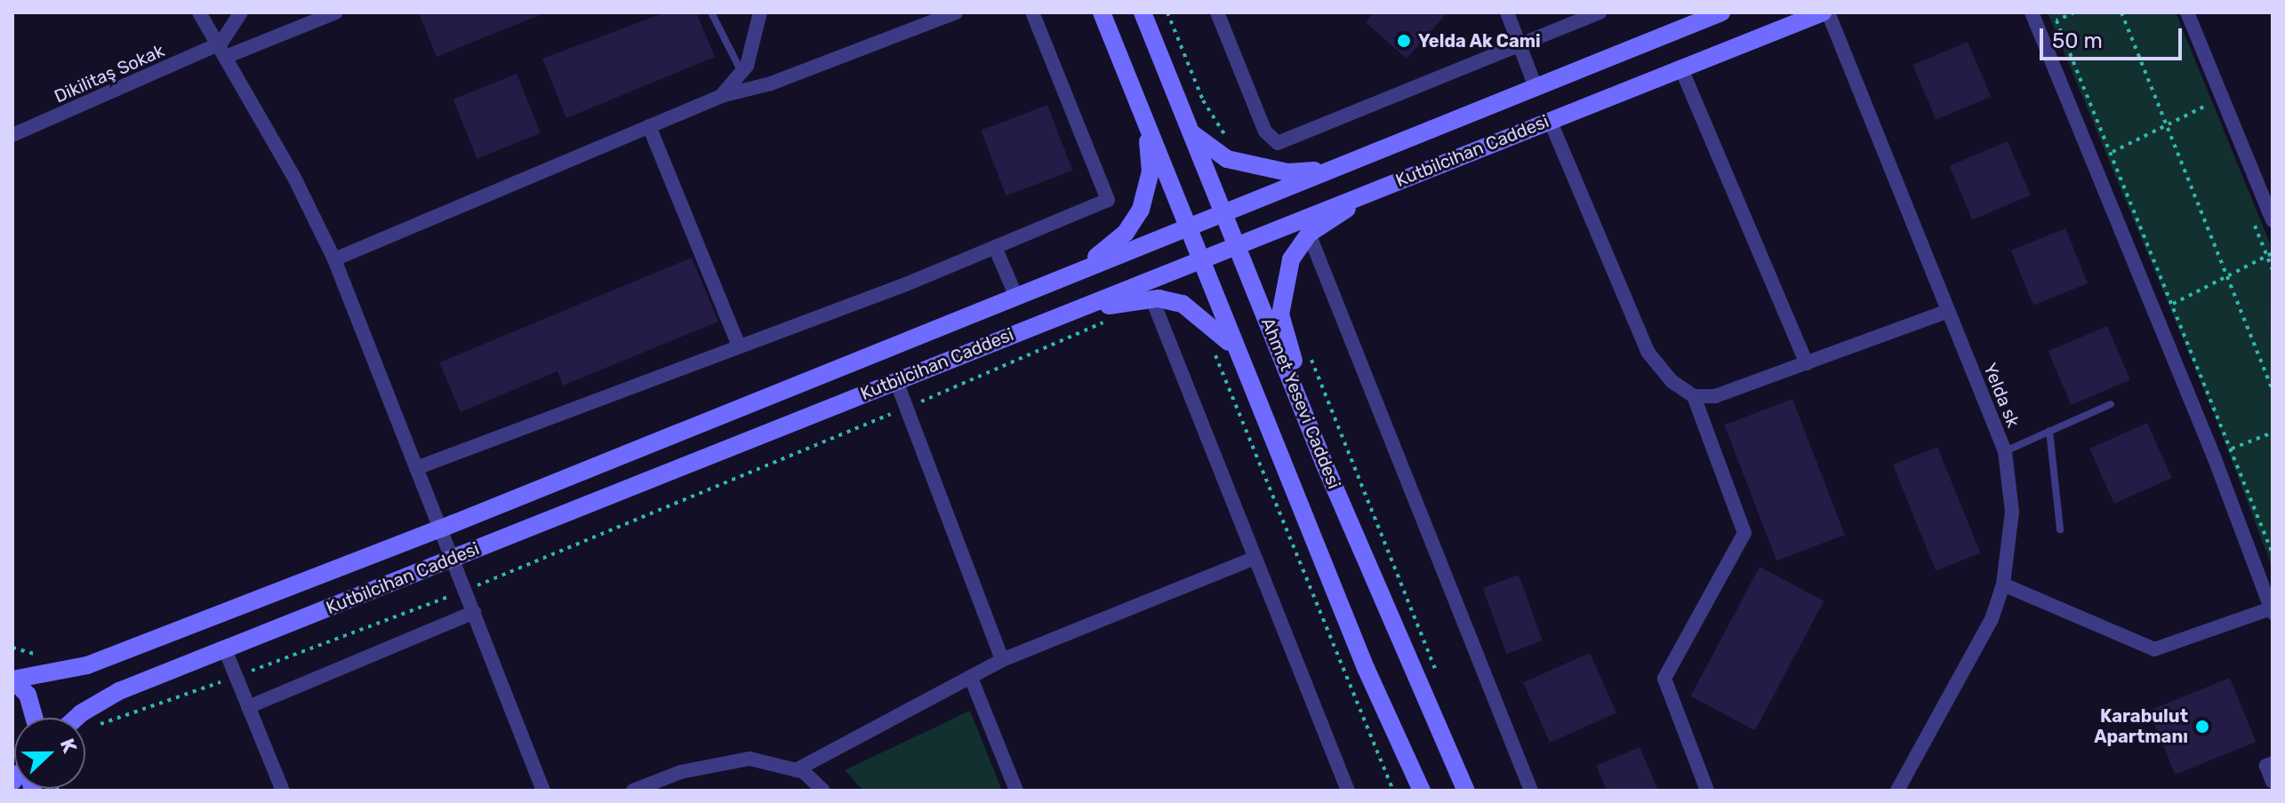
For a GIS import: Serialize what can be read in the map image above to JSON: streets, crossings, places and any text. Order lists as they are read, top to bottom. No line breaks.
{"streets":{"street":["Dikilitaş Sokak","Kutbilcihan Caddesi","Yelda sk","Ahmet Yesevi Caddesi"]},"crossings":[["Kutbilcihan Caddesi","Yelda sk"],["Kutbilcihan Caddesi","Ahmet Yesevi Caddesi"]],"places":["Yelda Ak Cami","Karabulut Apartmanı"],"scale_bar":"50 m","north":"right"}
